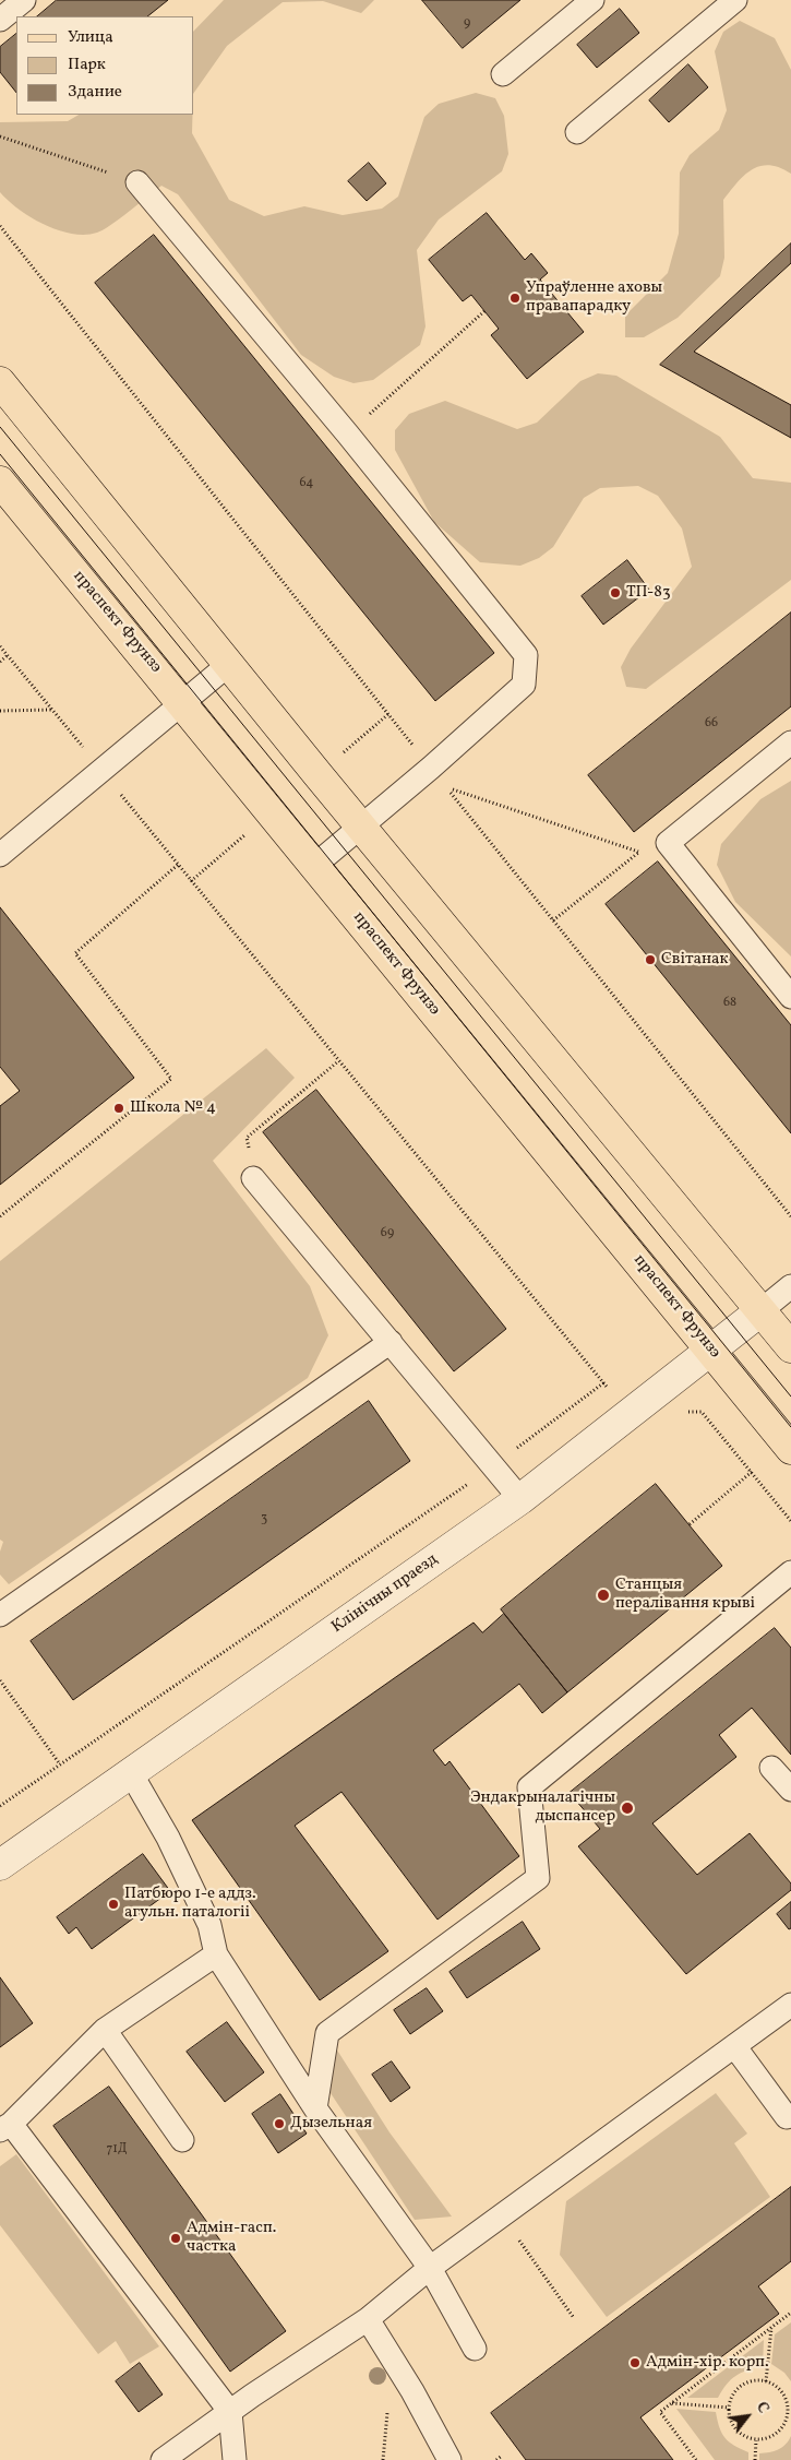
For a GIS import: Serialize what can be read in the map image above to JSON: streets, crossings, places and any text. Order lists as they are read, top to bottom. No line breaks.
{"streets":{"main road":["праспект Фрунзэ"],"street":["Клінічны праезд"]},"crossings":[["праспект Фрунзэ","Клінічны праезд"]],"places":["Упраўленне аховы правапарадку","ТП-83","Світанак","Школа № 4","Станцыя пералівання крыві","Эндакрыналагічны дыспансер","Патбюро 1-е аддз. агульн. паталогіі","Дызельная","Адмін-гасп. частка","Адмін-хір. корп."],"house_numbers":["9","64","66","68","69","3","71Д"],"legend":["Улица","Парк","Здание"],"north":"top right"}
